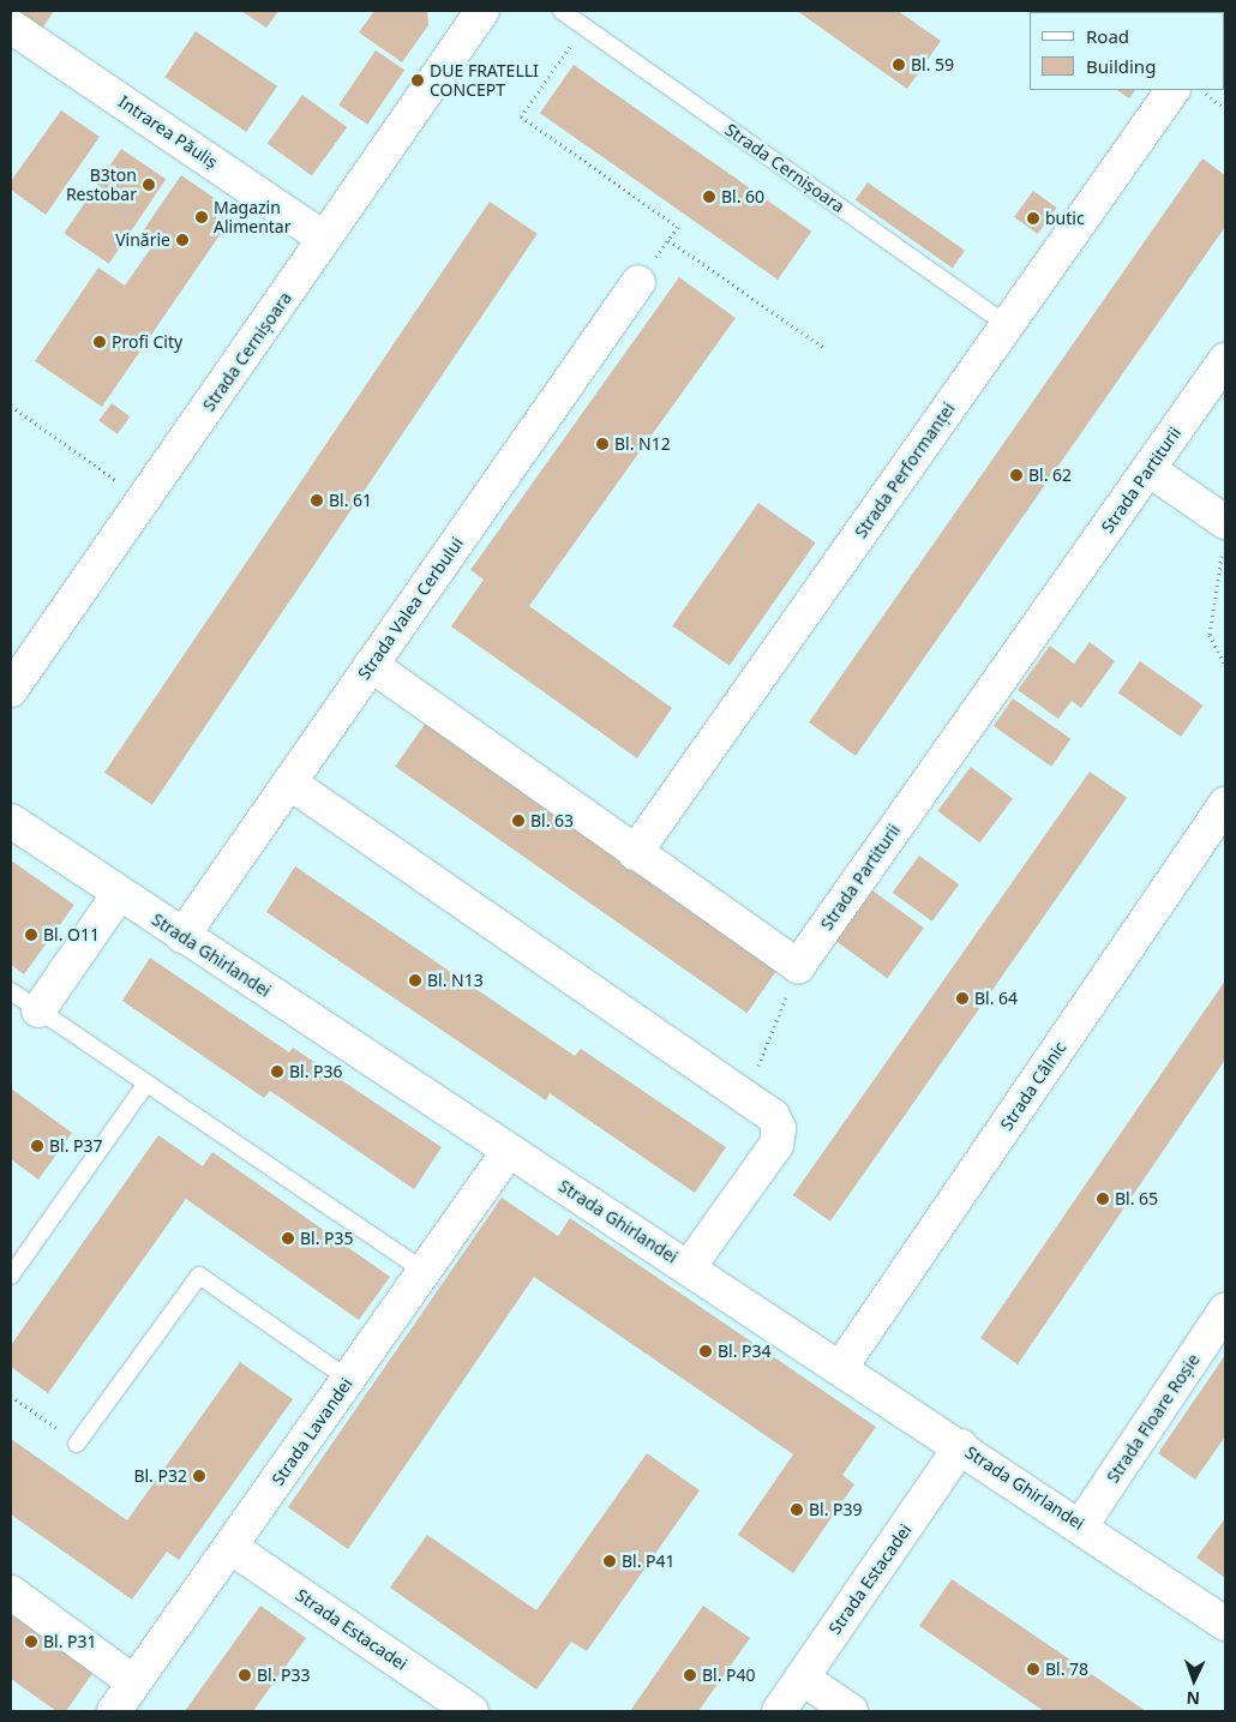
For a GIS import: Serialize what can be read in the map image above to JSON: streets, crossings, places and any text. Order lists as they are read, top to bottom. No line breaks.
{"streets":{"street":["Intrarea Păuliș","Strada Cernișoara","Strada Performanței","Strada Partiturii","Strada Valea Cerbului","Strada Ghirlandei","Strada Câlnic","Strada Floare Roșie","Strada Lavandei","Strada Estacadei"]},"crossings":[["Intrarea Păuliș","Strada Cernișoara"],["Strada Cernișoara","Strada Performanței"],["Strada Valea Cerbului","Strada Ghirlandei"],["Strada Ghirlandei","Strada Câlnic"],["Strada Ghirlandei","Strada Floare Roșie"],["Strada Ghirlandei","Strada Lavandei"],["Strada Ghirlandei","Strada Estacadei"],["Strada Lavandei","Strada Estacadei"]],"places":["Bl. 59","DUE FRATELLI CONCEPT","B3ton Restobar","Bl. 60","Magazin Alimentar","butic","Vinărie","Profi City","Bl. N12","Bl. 62","Bl. 61","Bl. 63","Bl. O11","Bl. N13","Bl. 64","Bl. P36","Bl. P37","Bl. 65","Bl. P35","Bl. P34","Bl. P32","Bl. P39","Bl. P41","Bl. P31","Bl. 78","Bl. P33","Bl. P40"],"legend":["Road","Building"],"north":"bottom"}
